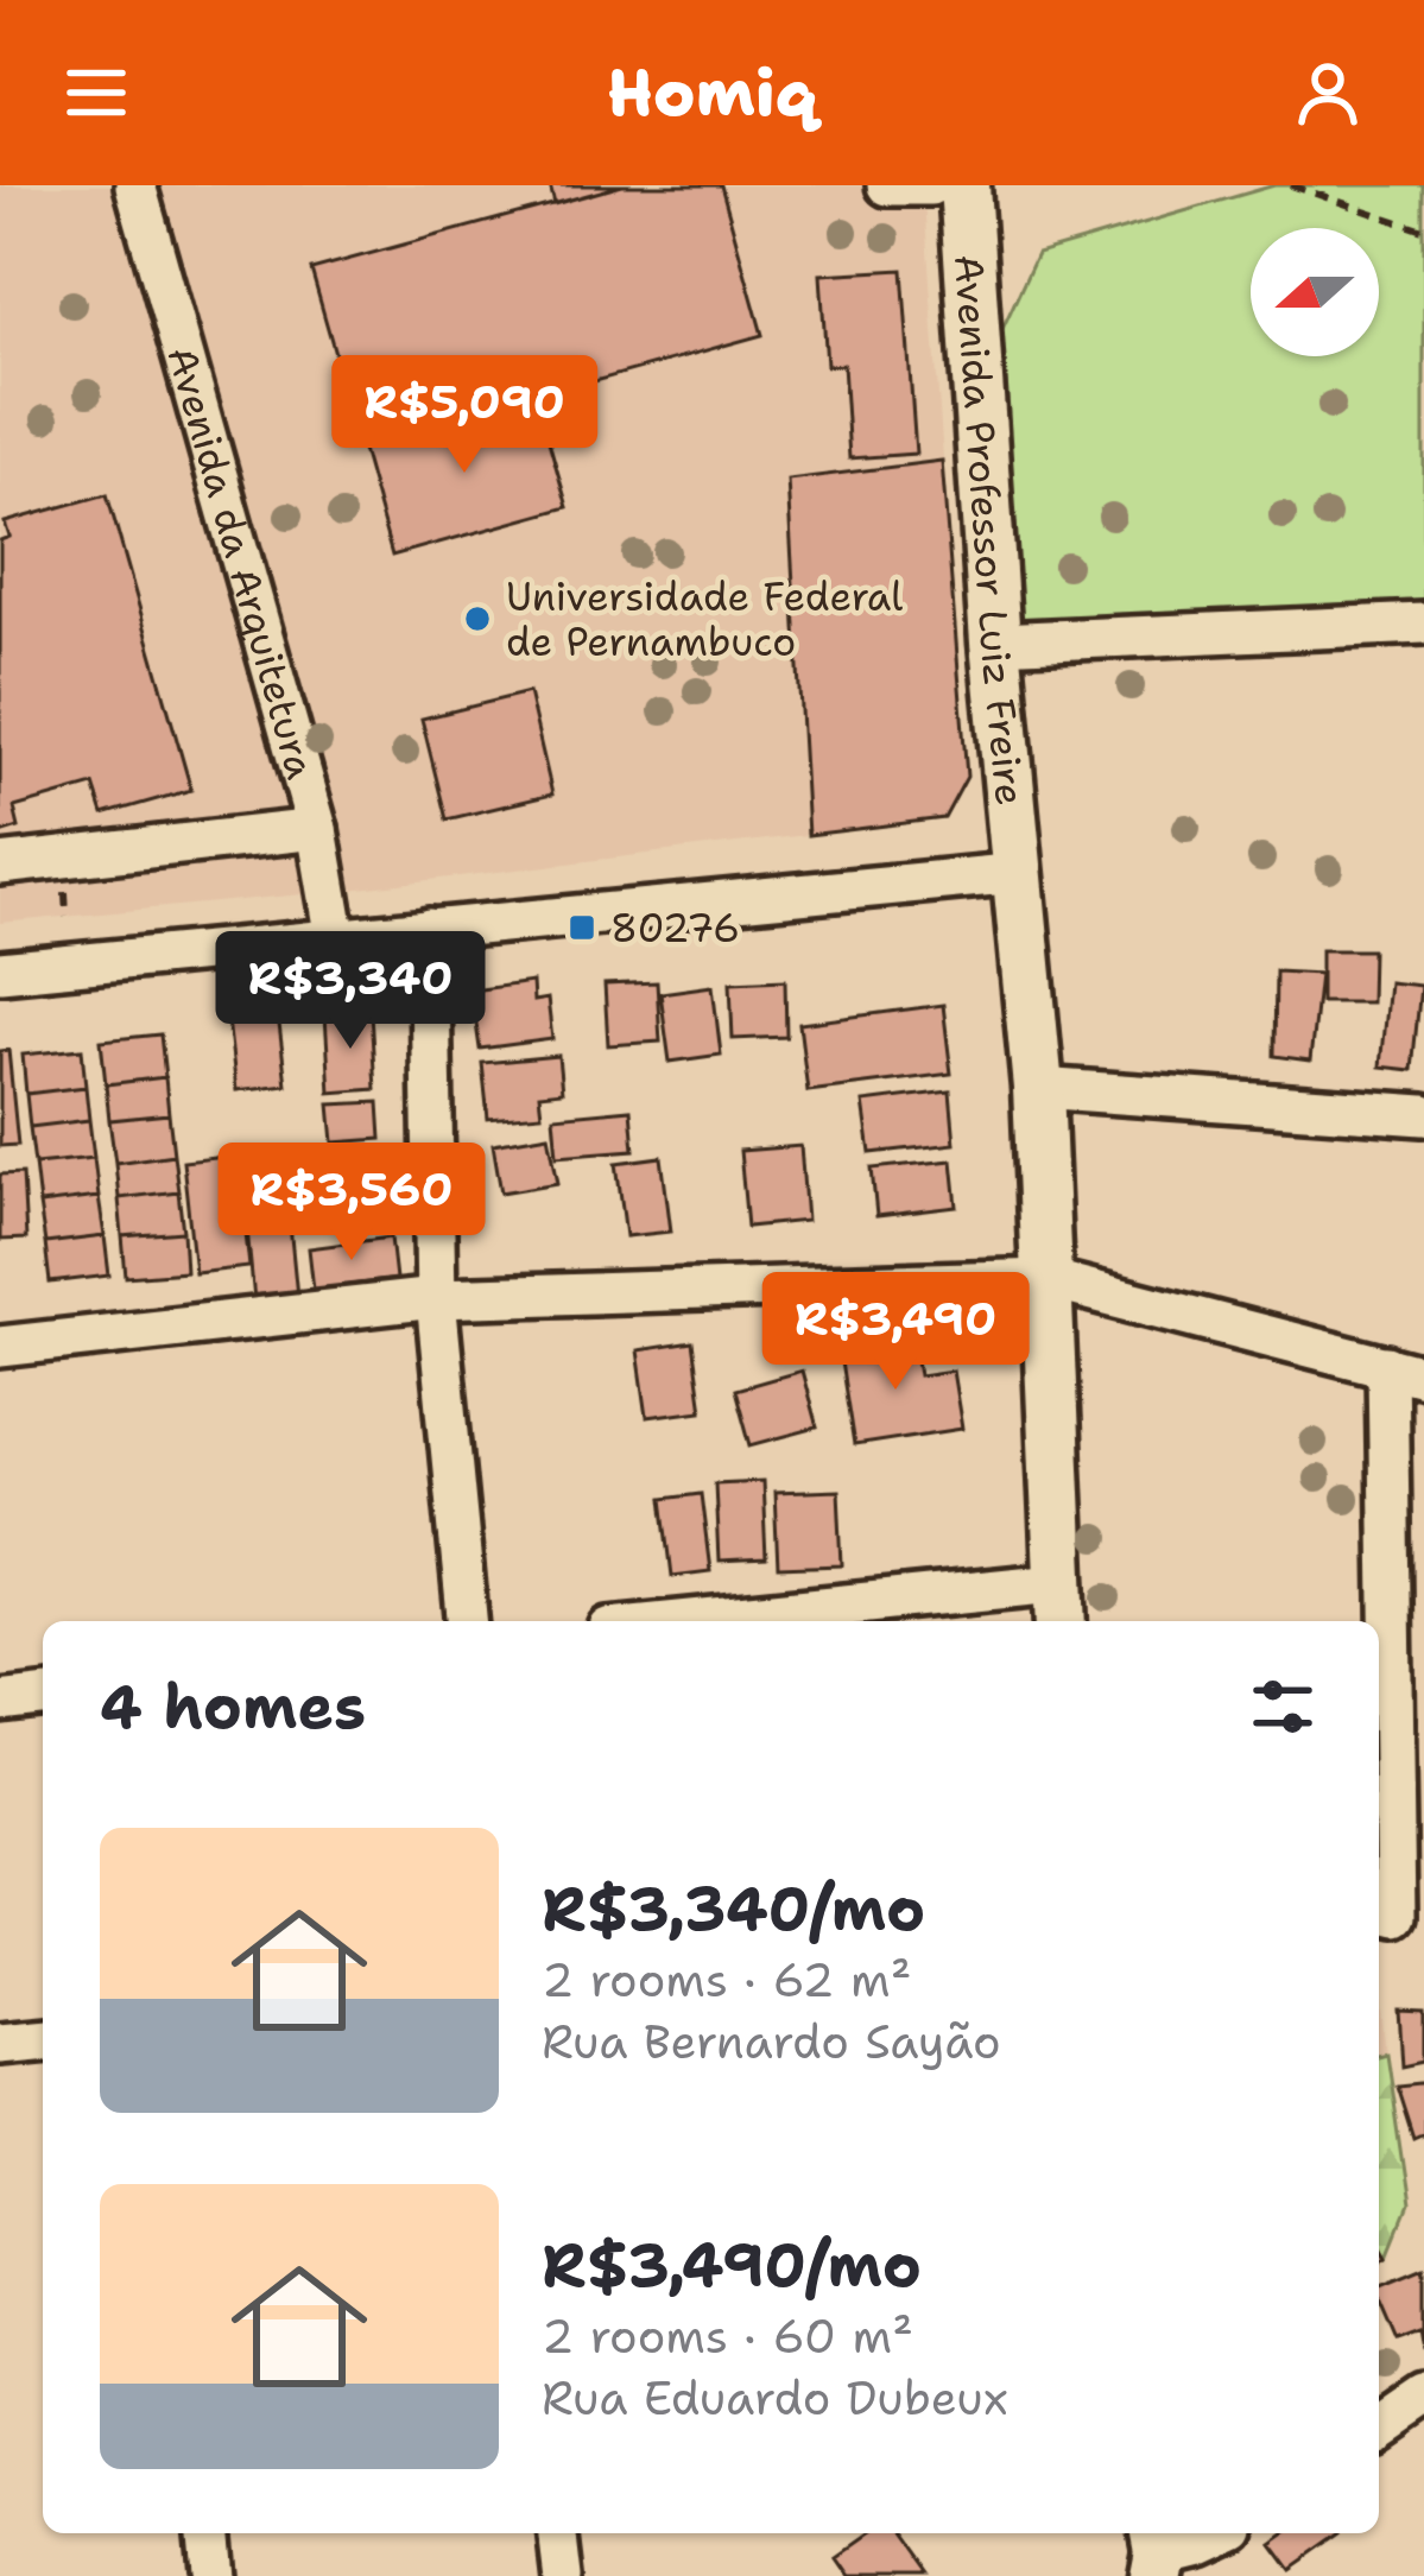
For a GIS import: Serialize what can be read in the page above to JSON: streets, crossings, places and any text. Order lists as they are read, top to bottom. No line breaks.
{"streets":{"main road":["Avenida Professor Luiz Freire"],"street":["Avenida da Arquitetura"]},"places":{"other":["Universidade Federal de Pernambuco"],"transit":["80276"]},"north":"left","page":{"header":"Homiq","price":["R$5,090","R$3,340","R$3,560","R$3,490"],"heading":"4 homes","list":[{"name":"R$3,340/mo","note":"2 rooms · 62 m² · Rua Bernardo Sayão"},{"name":"R$3,490/mo","note":"2 rooms · 60 m² · Rua Eduardo Dubeux"}]}}
